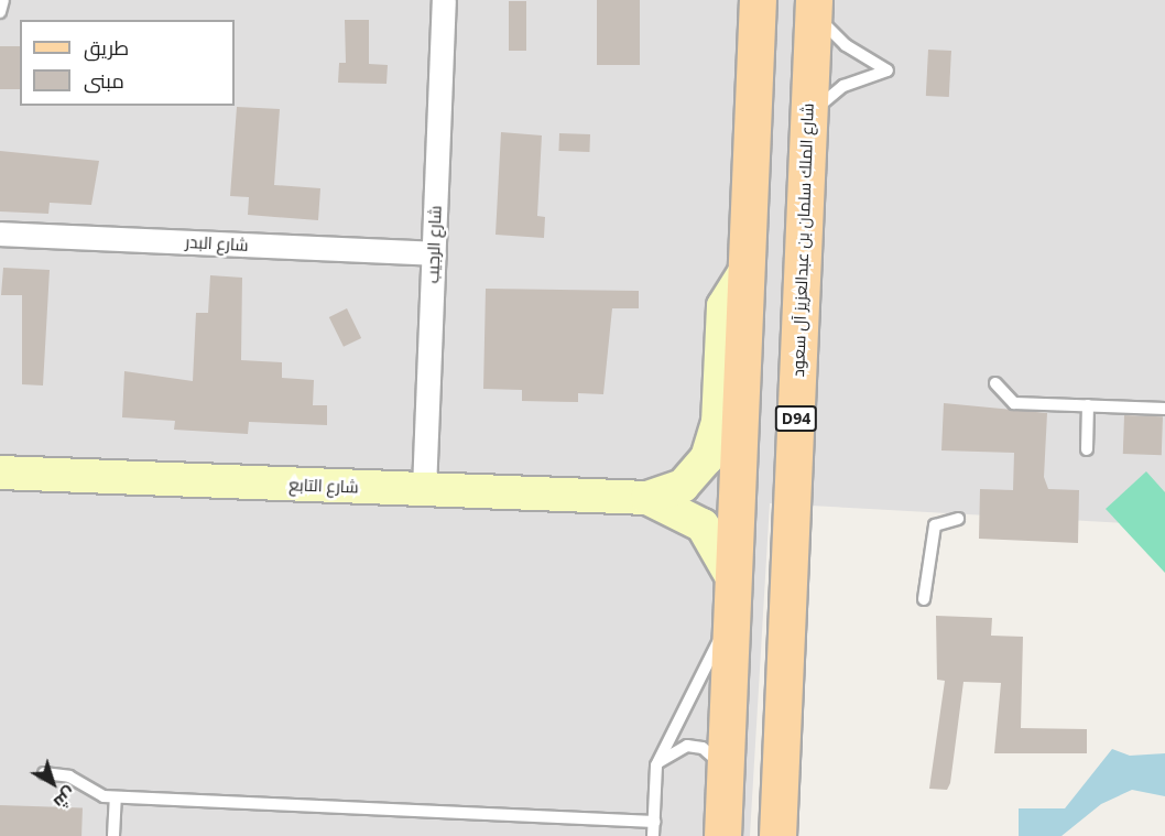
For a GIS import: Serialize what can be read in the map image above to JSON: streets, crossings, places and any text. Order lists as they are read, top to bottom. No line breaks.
{"streets":{"main road":["شارع الملك سلمان بن عبدالعزيز آل سعود","D94"],"street":["شارع البدر","شارع الرجيب","شارع التابع"]},"crossings":[["شارع البدر","شارع الرجيب"],["شارع الرجيب","شارع التابع"]],"legend":["طريق","مبنى"],"north":"bottom right"}
